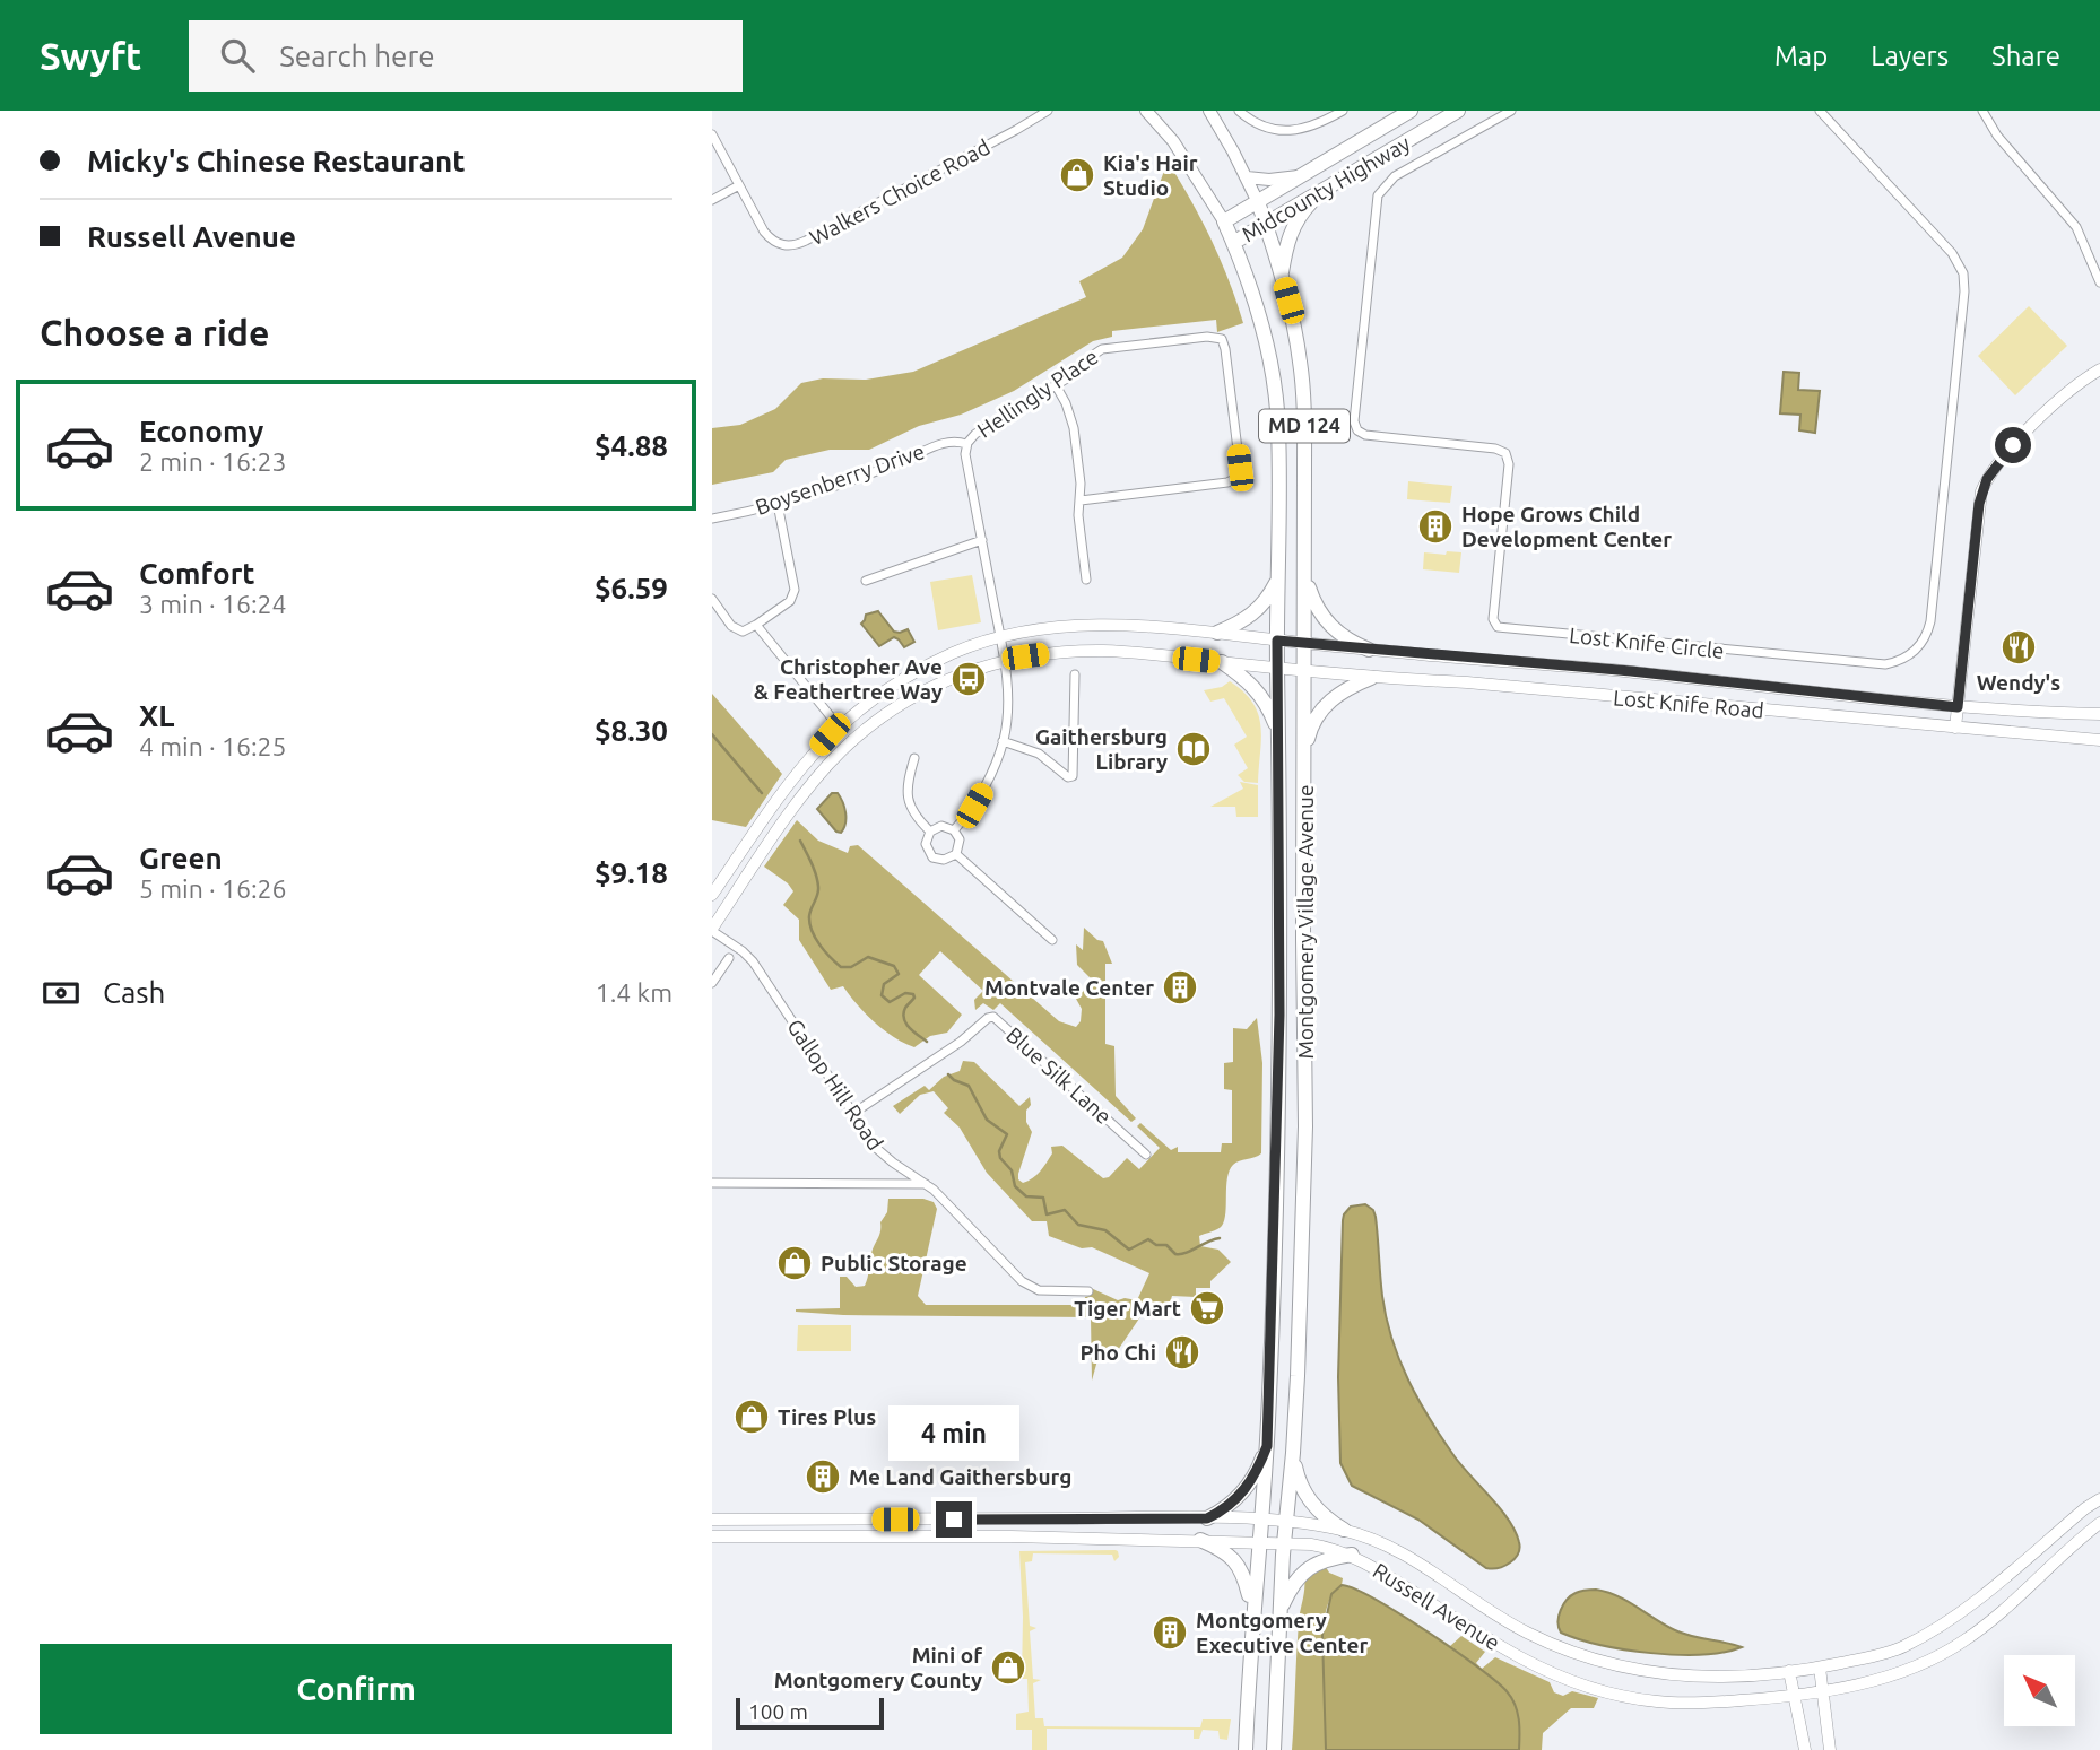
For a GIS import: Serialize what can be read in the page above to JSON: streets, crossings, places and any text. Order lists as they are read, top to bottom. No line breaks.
{"streets":{"main road":["Midcounty Highway","MD 124","Montgomery Village Avenue"],"street":["Walkers Choice Road","Hellingly Place","Boysenberry Drive","Lost Knife Circle","Lost Knife Road","Blue Silk Lane","Gallop Hill Road","Russell Avenue"]},"crossings":[["Midcounty Highway","MD 124"],["Midcounty Highway","Montgomery Village Avenue"],["Hellingly Place","Boysenberry Drive"],["Hellingly Place","Lost Knife Road"],["MD 124","Montgomery Village Avenue"],["Lost Knife Road","Montgomery Village Avenue"],["Lost Knife Road","Gallop Hill Road"],["Montgomery Village Avenue","Russell Avenue"],["Blue Silk Lane","Gallop Hill Road"]],"places":{"shop":["Kia's Hair Studio","Public Storage","Tires Plus","Mini of Montgomery County"],"building":["Hope Grows Child Development Center","Montvale Center","Me Land Gaithersburg","Montgomery Executive Center"],"restaurant":["Wendy's","Pho Chi"],"bus stop":["Christopher Ave & Feathertree Way"],"library":["Gaithersburg Library"],"supermarket":["Tiger Mart"]},"scale_bar":"100 m","north":"top left","page":{"header":"Swyft","search":"Search here","nav":["Map","Layers","Share"],"banner":["Micky's Chinese Restaurant","Russell Avenue"],"heading":"Choose a ride","list":[{"name":"Economy","note":"2 min · 16:23","value":"$4.88"},{"name":"Comfort","note":"3 min · 16:24","value":"$6.59"},{"name":"XL","note":"4 min · 16:25","value":"$8.30"},{"name":"Green","note":"5 min · 16:26","value":"$9.18"}],"pay":["Cash","1.4 km"],"bubble":"4 min","buttons":"Confirm","scale":"100 m"}}
